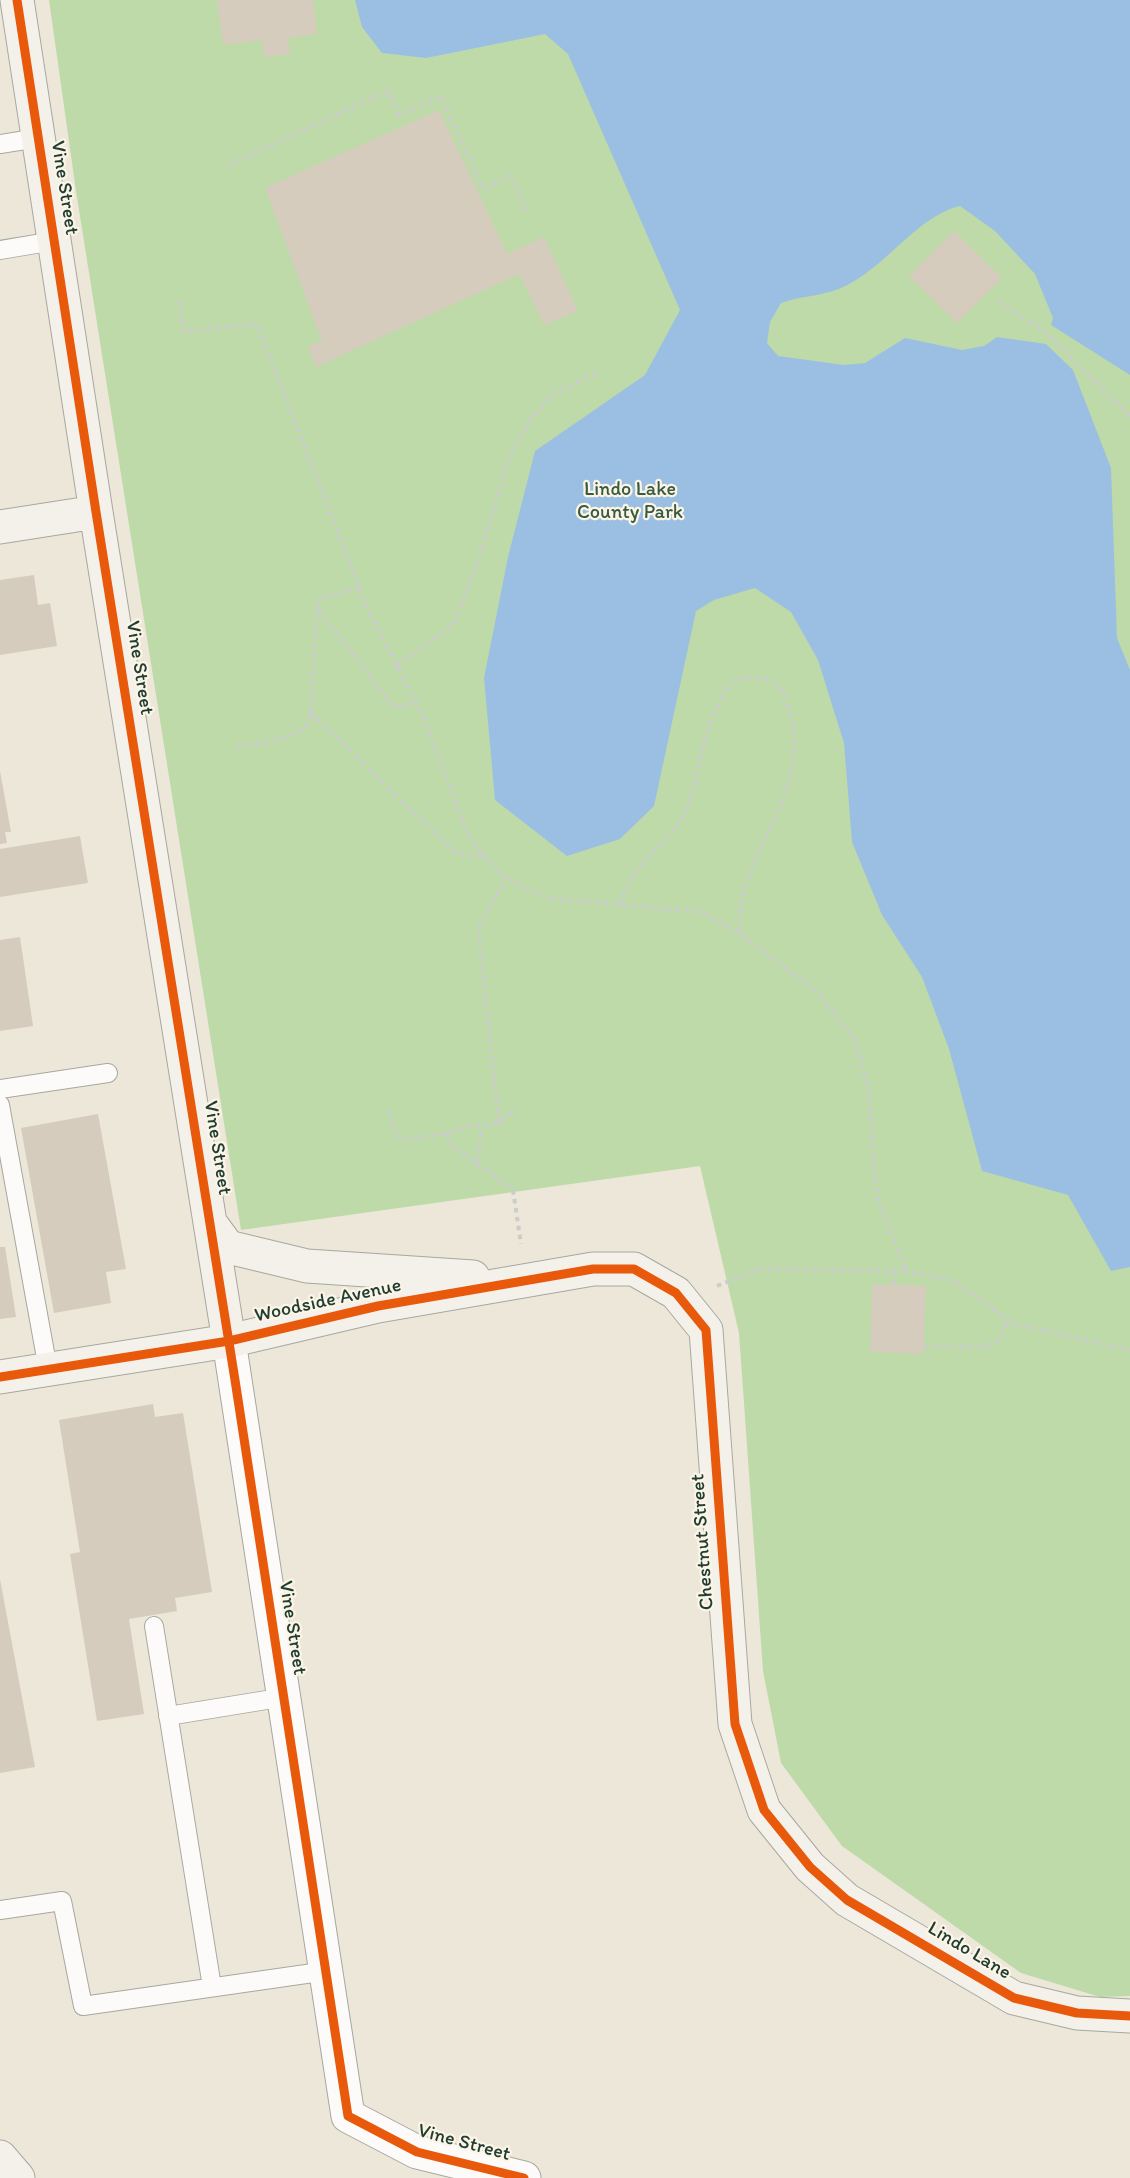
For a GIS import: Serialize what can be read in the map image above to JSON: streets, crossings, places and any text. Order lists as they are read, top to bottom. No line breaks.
{"streets":{"street":["Vine Street","Woodside Avenue","Chestnut Street","Lindo Lane"]},"crossings":[["Vine Street","Woodside Avenue"],["Woodside Avenue","Chestnut Street"],["Chestnut Street","Lindo Lane"]],"parks":["Lindo Lake County Park"]}
